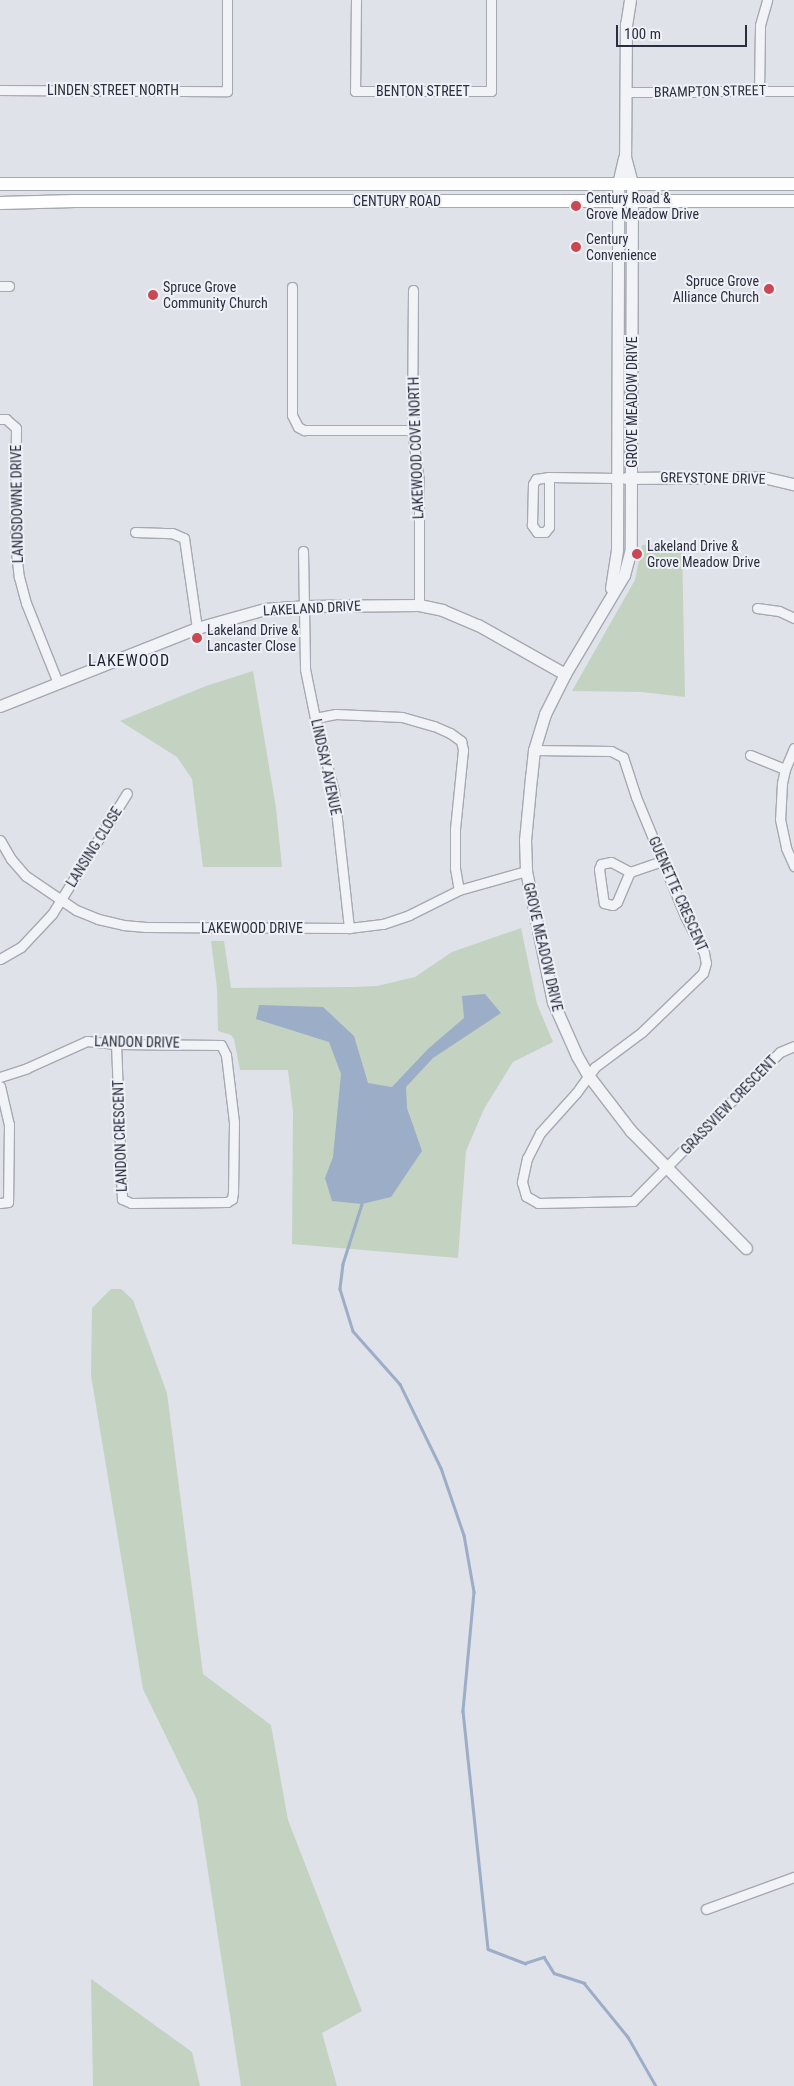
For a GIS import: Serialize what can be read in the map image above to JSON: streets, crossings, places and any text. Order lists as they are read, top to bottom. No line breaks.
{"streets":{"main road":["CENTURY ROAD"],"street":["LINDEN STREET NORTH","BENTON STREET","BRAMPTON STREET","GROVE MEADOW DRIVE","LAKEWOOD COVE NORTH","GREYSTONE DRIVE","LANDSDOWNE DRIVE","LAKELAND DRIVE","LINDSAY AVENUE","LANSING CLOSE","GUENETTE CRESCENT","LAKEWOOD DRIVE","LANDON DRIVE","GRASSVIEW CRESCENT","LANDON CRESCENT"]},"crossings":[["CENTURY ROAD","GROVE MEADOW DRIVE"],["GROVE MEADOW DRIVE","GREYSTONE DRIVE"],["GROVE MEADOW DRIVE","LAKELAND DRIVE"],["GROVE MEADOW DRIVE","GUENETTE CRESCENT"],["GROVE MEADOW DRIVE","LAKEWOOD DRIVE"],["GROVE MEADOW DRIVE","GRASSVIEW CRESCENT"],["LAKEWOOD COVE NORTH","LAKELAND DRIVE"],["LANDSDOWNE DRIVE","LAKELAND DRIVE"],["LAKELAND DRIVE","LINDSAY AVENUE"],["LINDSAY AVENUE","LAKEWOOD DRIVE"],["LANSING CLOSE","LAKEWOOD DRIVE"],["GUENETTE CRESCENT","GRASSVIEW CRESCENT"],["LANDON DRIVE","LANDON CRESCENT"]],"districts":["LAKEWOOD"],"places":["Century Road & Grove Meadow Drive","Century Convenience","Spruce Grove Alliance Church","Spruce Grove Community Church","Lakeland Drive & Grove Meadow Drive","Lakeland Drive & Lancaster Close"],"scale_bar":"100 m"}
